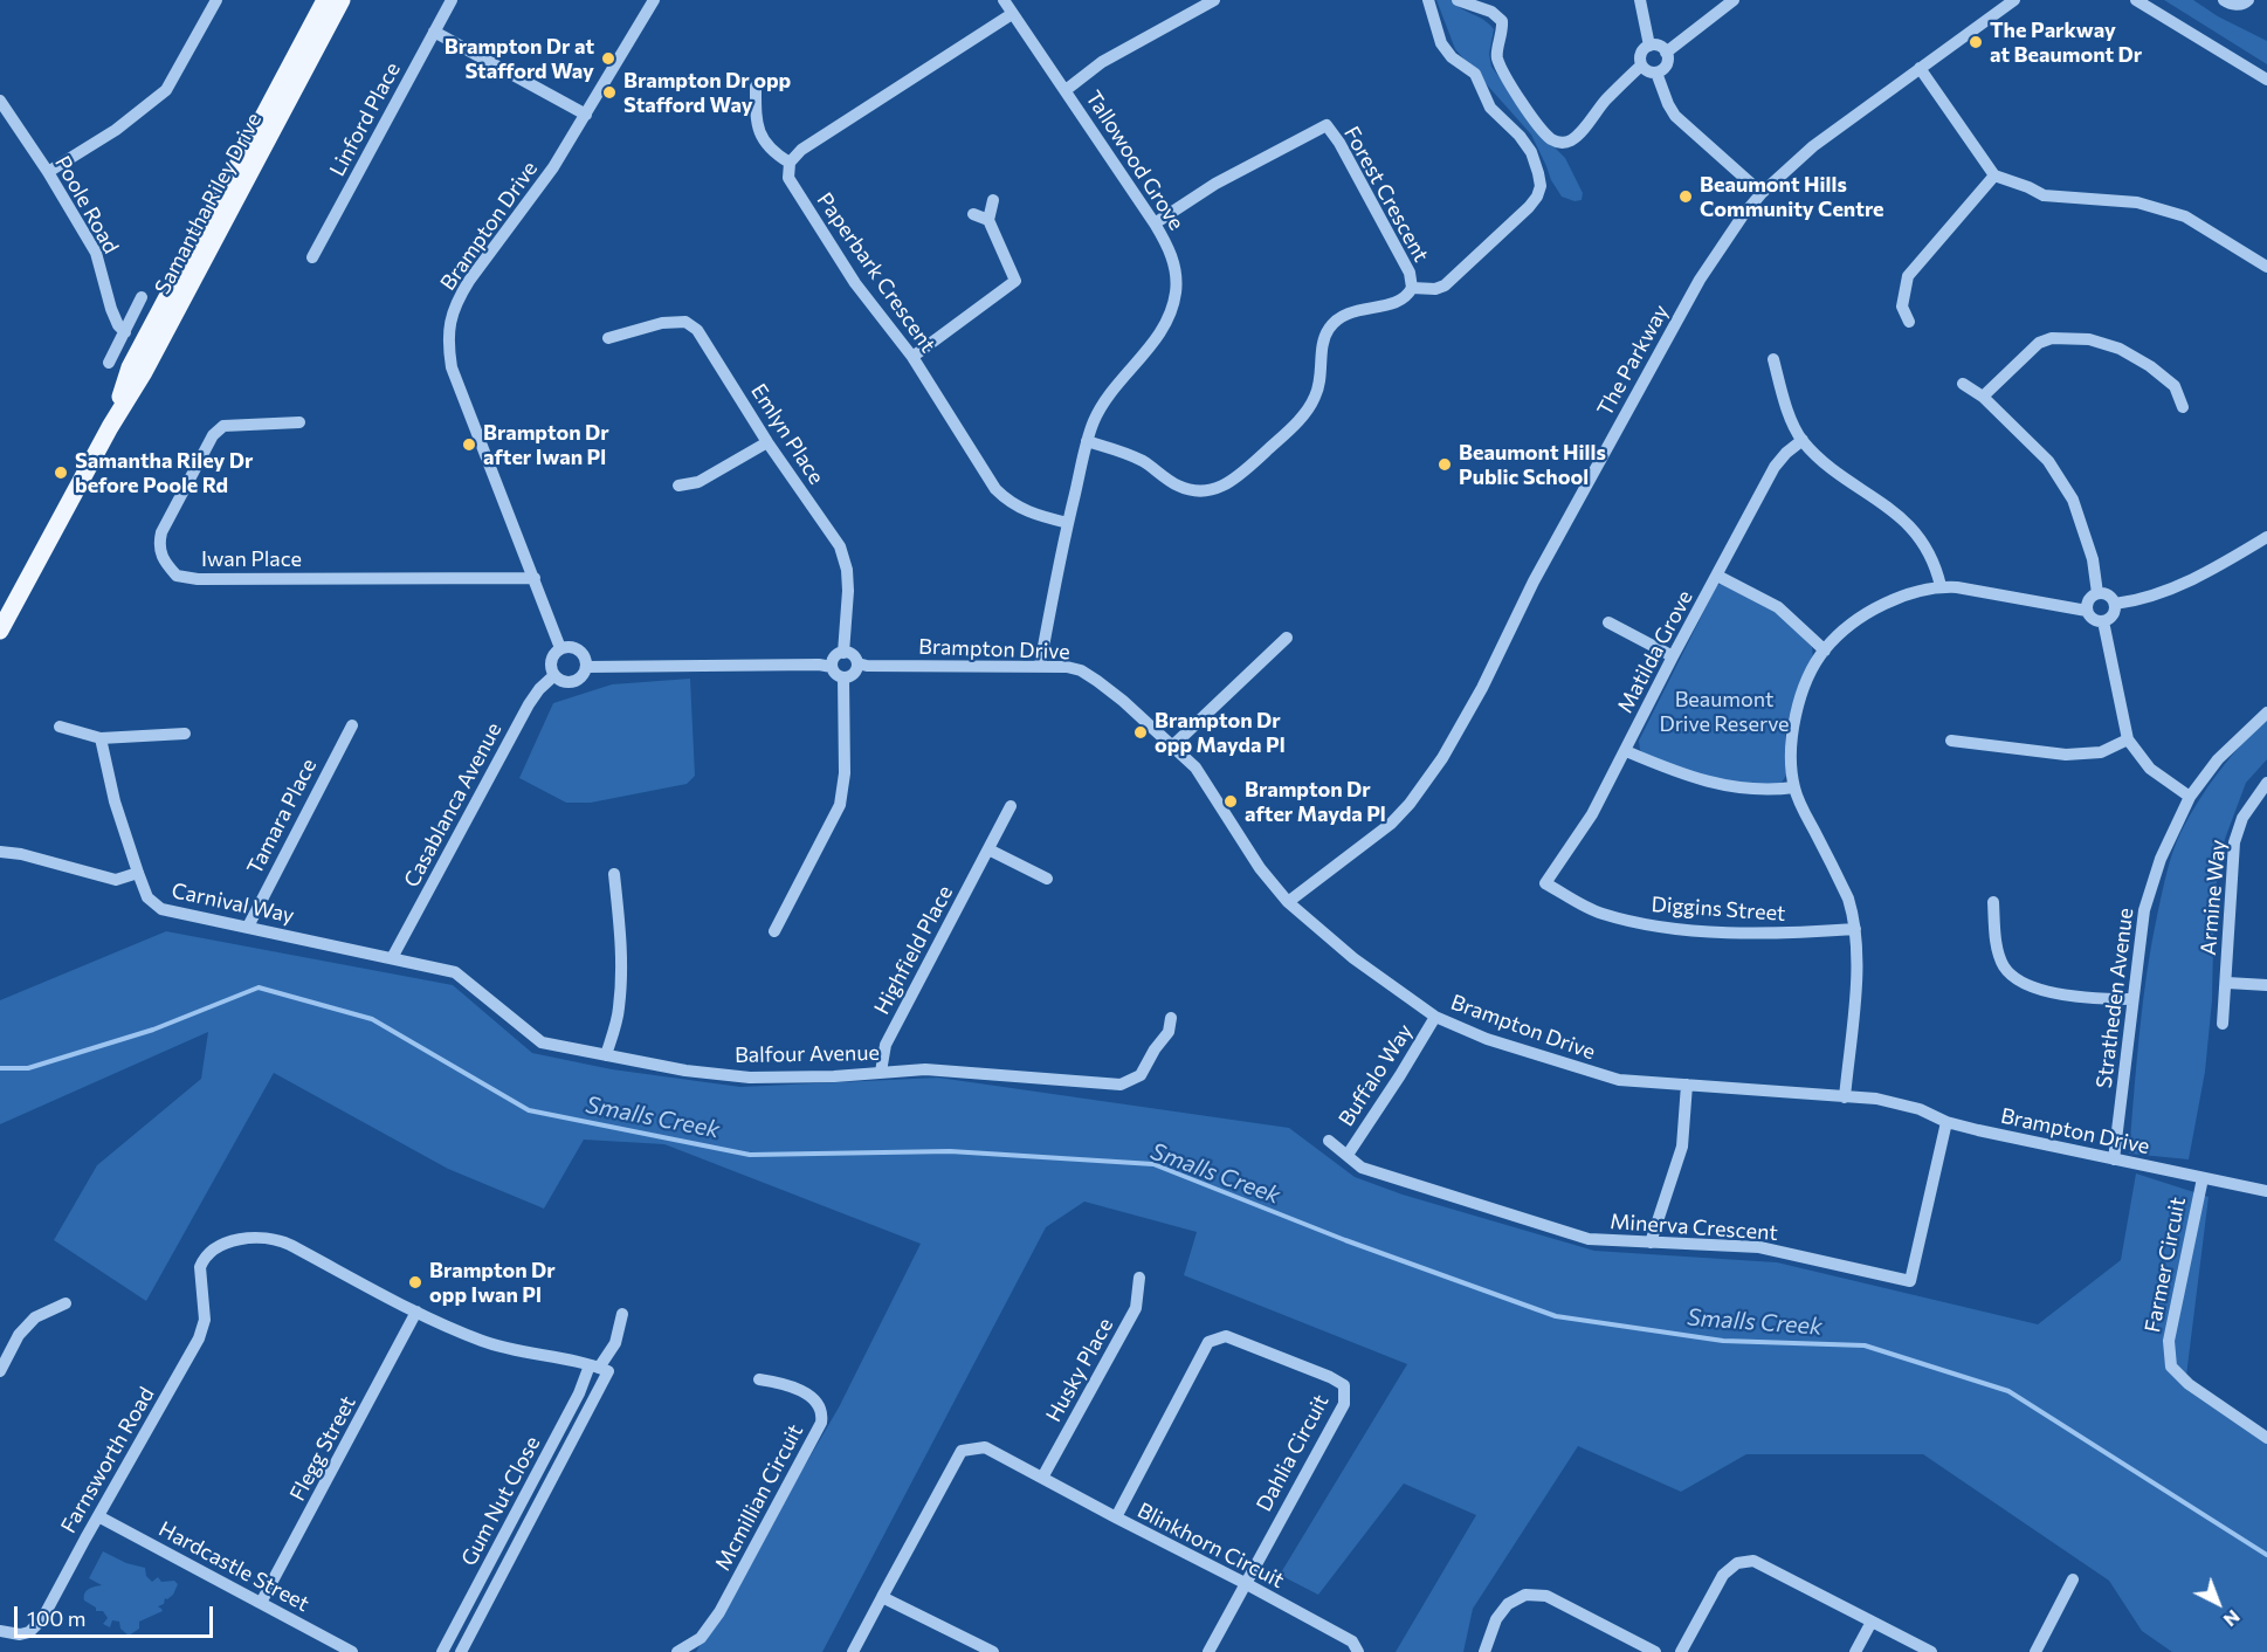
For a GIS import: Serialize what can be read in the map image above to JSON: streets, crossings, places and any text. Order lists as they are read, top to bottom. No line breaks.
{"streets":{"main road":["Samantha Riley Drive"],"street":["Linford Place","Tallowood Grove","Forest Crescent","Poole Road","Brampton Drive","Paperbark Crescent","The Parkway","Emlyn Place","Iwan Place","Matilda Grove","Casablanca Avenue","Tamara Place","Armine Way","Carnival Way","Diggins Street","Highfield Place","Stratheden Avenue","Balfour Avenue","Buffalo Way","Minerva Crescent","Farmer Circuit","Husky Place","Flegg Street","Dahlia Circuit","Farnsworth Road","Mcmillian Circuit","Gum Nut Close","Blinkhorn Circuit","Hardcastle Street"]},"crossings":[["Tallowood Grove","Forest Crescent"],["Tallowood Grove","Brampton Drive"],["Tallowood Grove","Paperbark Crescent"],["Brampton Drive","The Parkway"],["Brampton Drive","Emlyn Place"],["Brampton Drive","Iwan Place"],["Brampton Drive","Casablanca Avenue"],["Brampton Drive","Stratheden Avenue"],["Brampton Drive","Buffalo Way"],["Brampton Drive","Minerva Crescent"],["Brampton Drive","Farmer Circuit"],["Matilda Grove","Diggins Street"],["Casablanca Avenue","Carnival Way"],["Casablanca Avenue","Balfour Avenue"],["Tamara Place","Carnival Way"],["Carnival Way","Balfour Avenue"],["Highfield Place","Balfour Avenue"],["Buffalo Way","Minerva Crescent"],["Husky Place","Blinkhorn Circuit"],["Flegg Street","Farnsworth Road"],["Flegg Street","Hardcastle Street"],["Dahlia Circuit","Blinkhorn Circuit"],["Farnsworth Road","Hardcastle Street"]],"water":["Smalls Creek"],"parks":["Beaumont Drive Reserve"],"places":["The Parkway at Beaumont Dr","Brampton Dr at Stafford Way","Brampton Dr opp Stafford Way","Beaumont Hills Community Centre","Brampton Dr after Iwan Pl","Beaumont Hills Public School","Samantha Riley Dr before Poole Rd","Brampton Dr opp Mayda Pl","Brampton Dr after Mayda Pl","Brampton Dr opp Iwan Pl"],"scale_bar":"100 m","north":"bottom right"}
